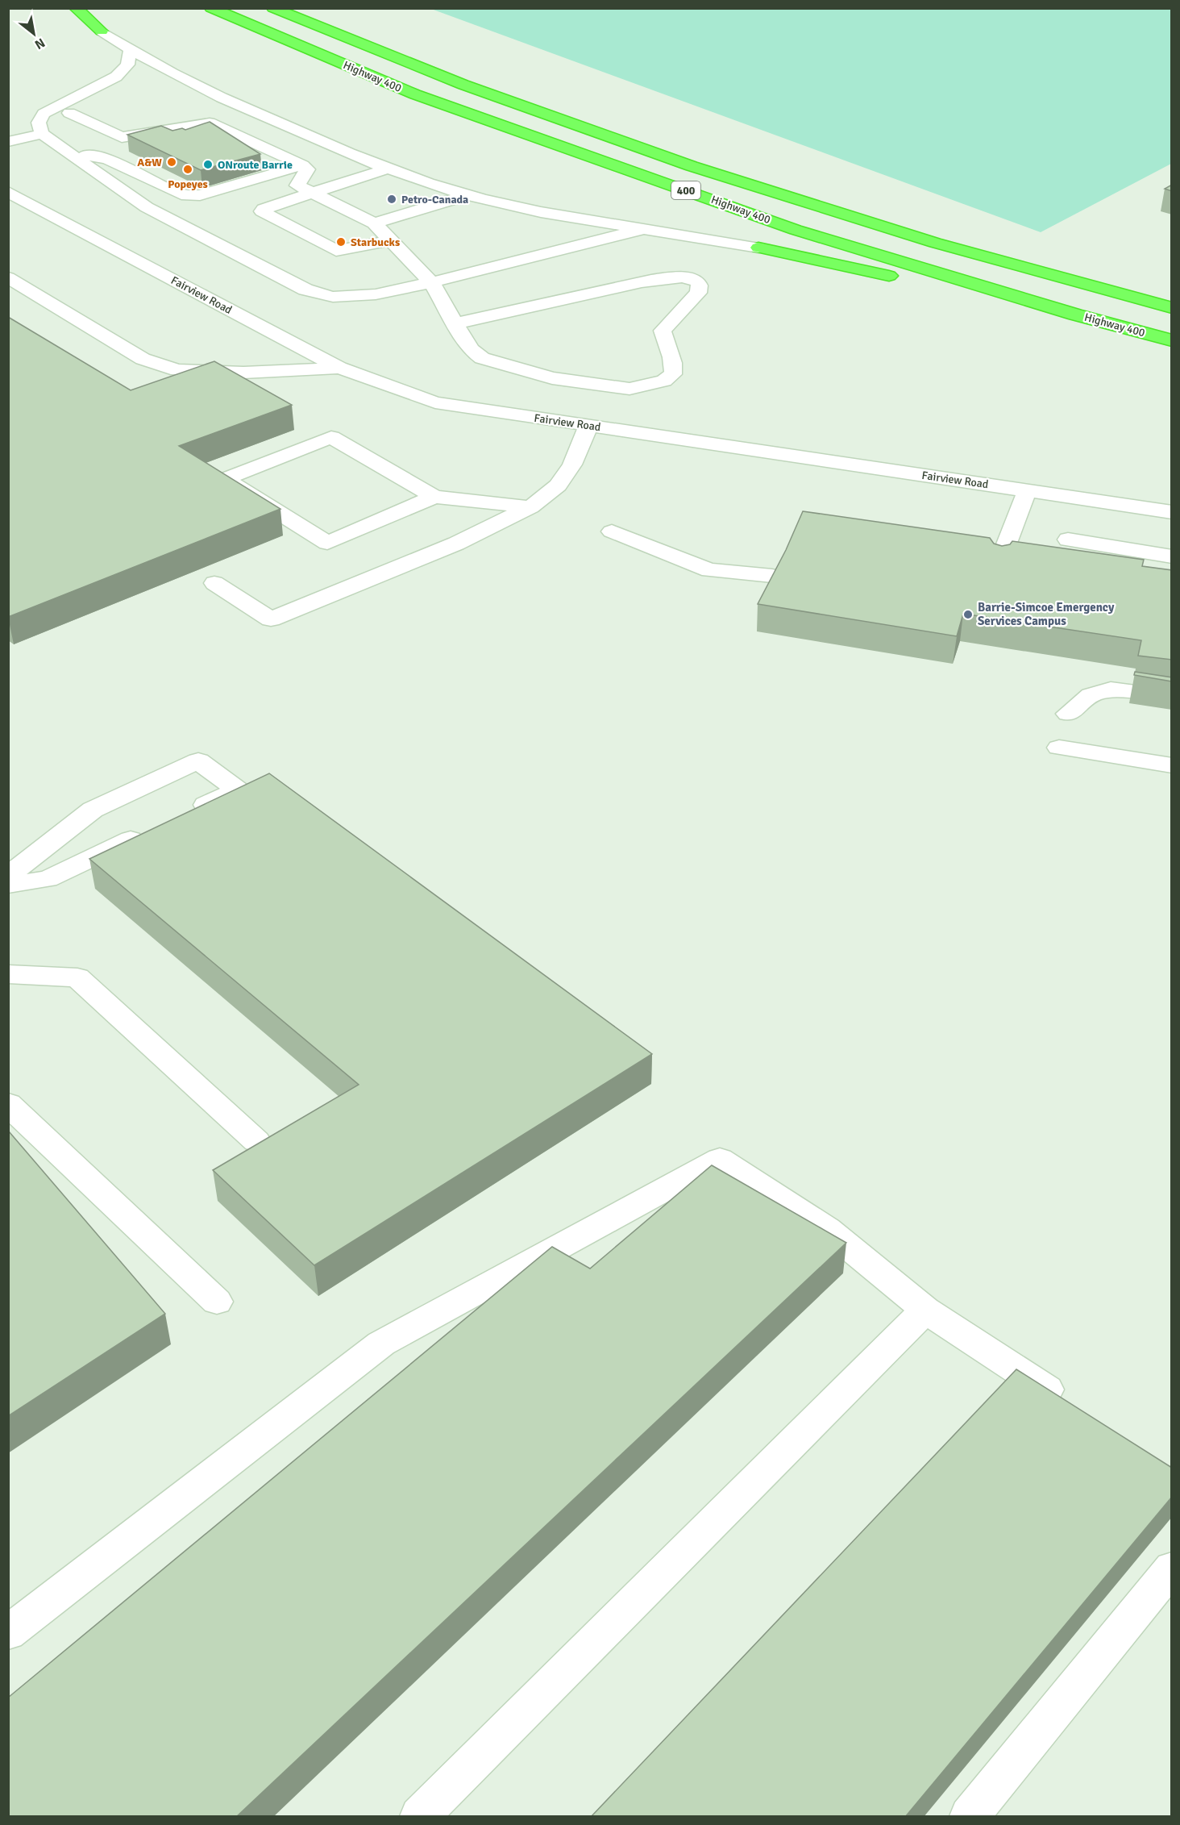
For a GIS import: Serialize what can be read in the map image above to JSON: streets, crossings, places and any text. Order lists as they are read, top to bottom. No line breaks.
{"streets":{"highway":["Highway 400","400"],"street":["Fairview Road"]},"places":["A&W","ONroute Barrie","Popeyes","Petro-Canada","Starbucks","Barrie-Simcoe Emergency Services Campus"],"north":"bottom right"}
